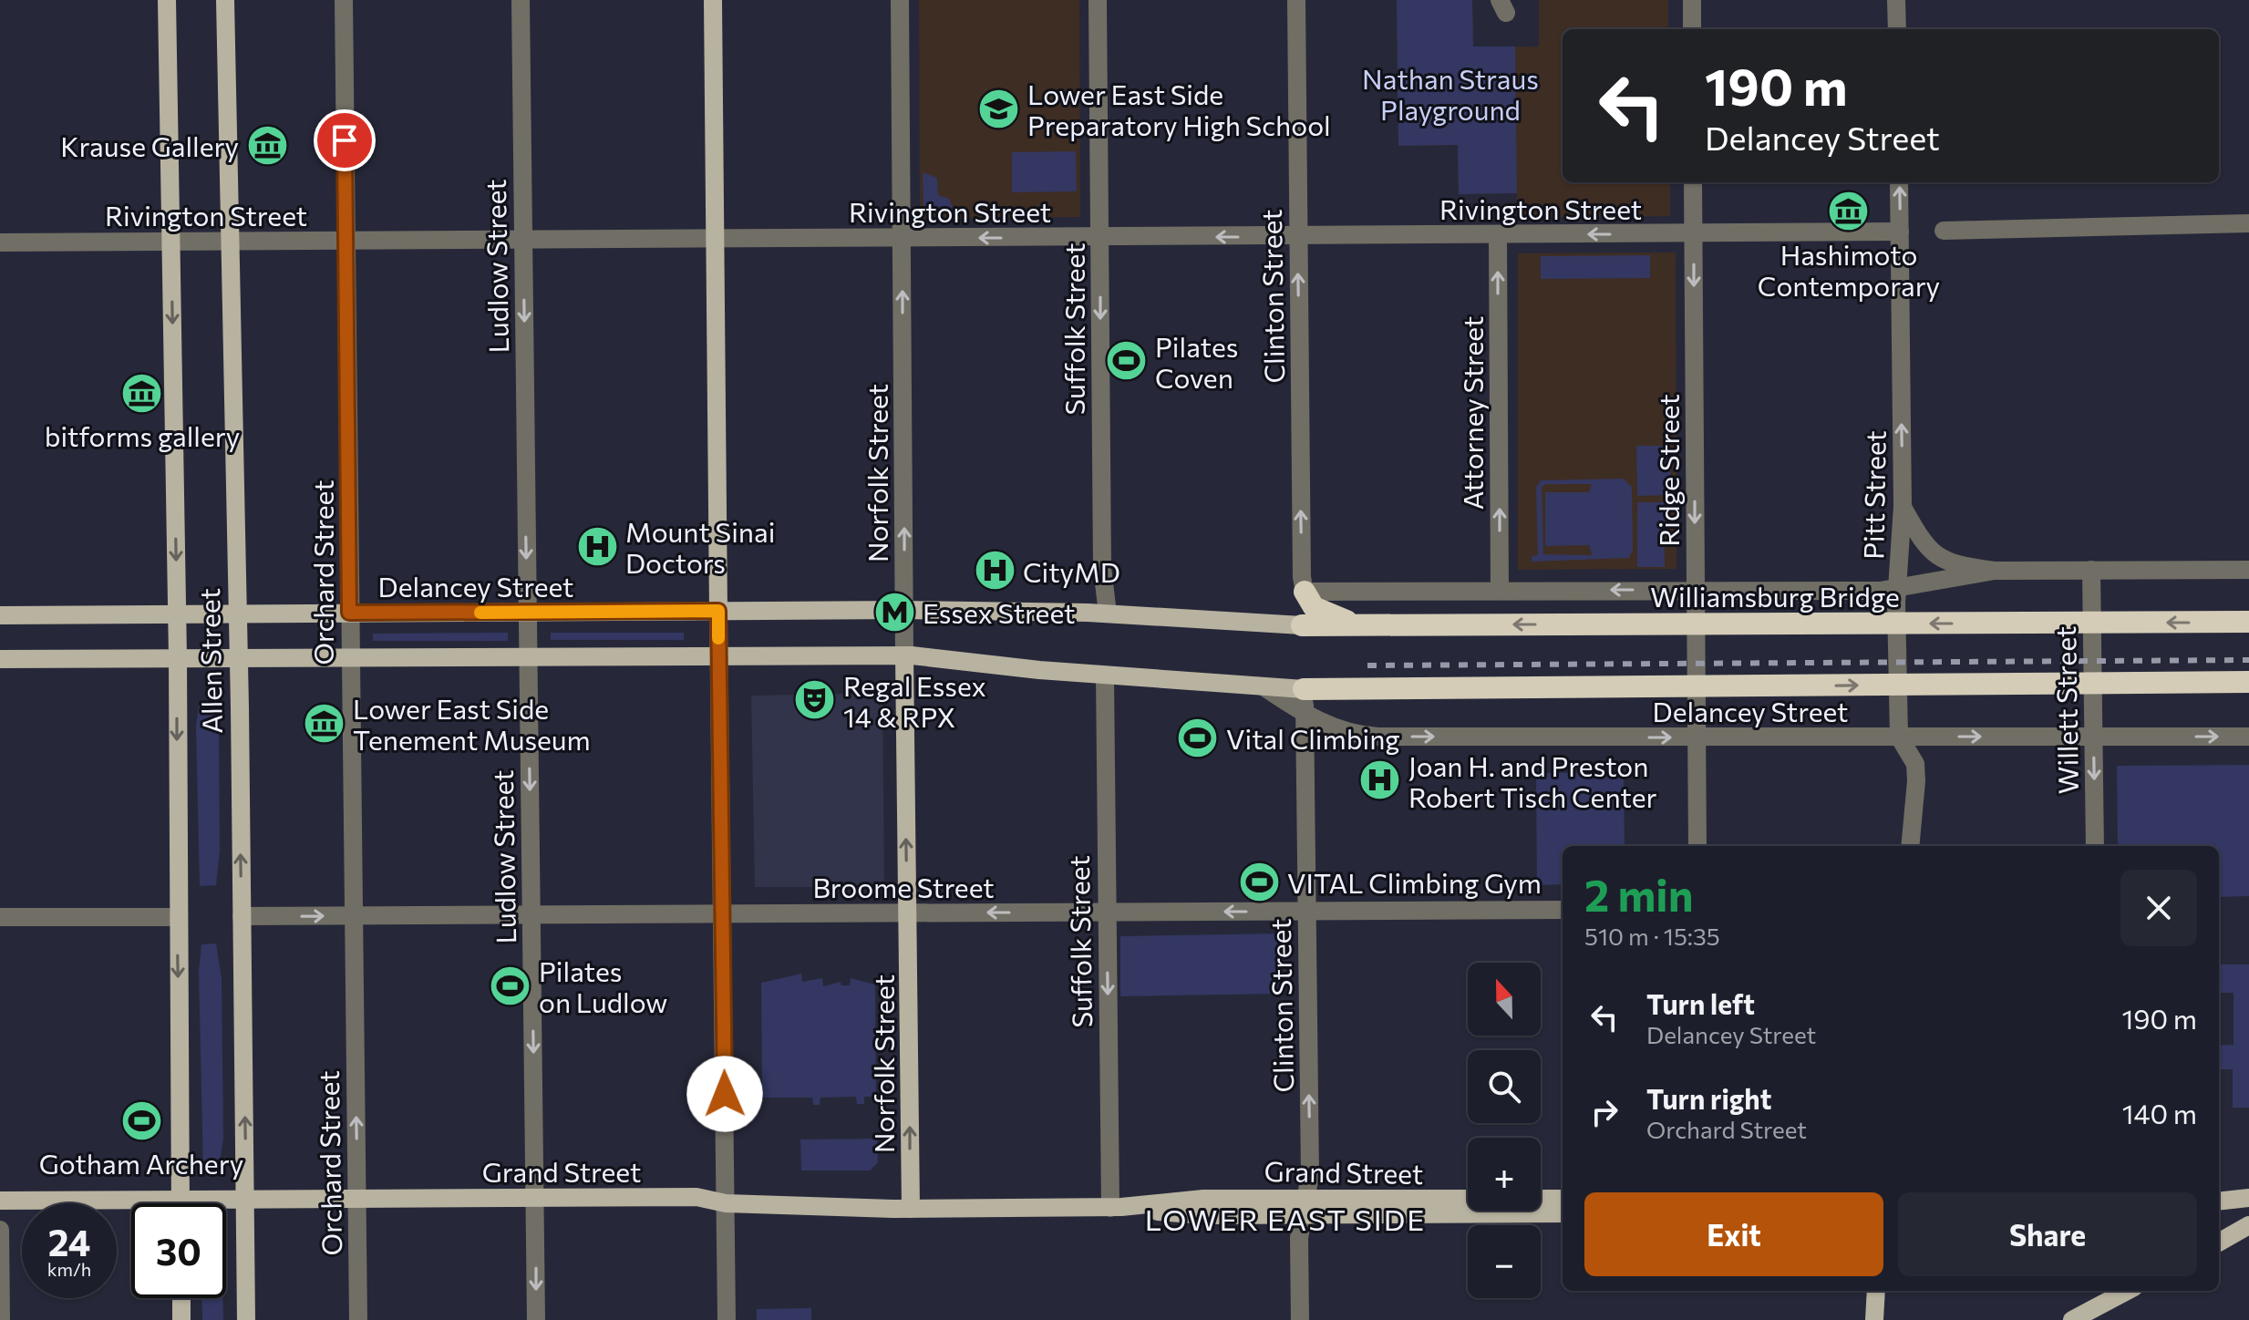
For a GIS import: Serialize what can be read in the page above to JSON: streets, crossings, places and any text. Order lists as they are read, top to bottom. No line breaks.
{"streets":{"highway":["Williamsburg Bridge"],"main road":["Norfolk Street","Delancey Street","Allen Street","Grand Street"],"street":["Rivington Street","Ludlow Street","Clinton Street","Suffolk Street","Attorney Street","Ridge Street","Pitt Street","Orchard Street","Willett Street","Broome Street"]},"crossings":[["Rivington Street","Ludlow Street"],["Rivington Street","Clinton Street"],["Rivington Street","Suffolk Street"],["Rivington Street","Attorney Street"],["Rivington Street","Ridge Street"],["Rivington Street","Norfolk Street"],["Rivington Street","Pitt Street"],["Rivington Street","Orchard Street"],["Rivington Street","Allen Street"],["Ludlow Street","Delancey Street"],["Ludlow Street","Broome Street"],["Ludlow Street","Grand Street"],["Clinton Street","Delancey Street"],["Clinton Street","Broome Street"],["Clinton Street","Grand Street"],["Suffolk Street","Delancey Street"],["Suffolk Street","Broome Street"],["Suffolk Street","Grand Street"],["Ridge Street","Delancey Street"],["Norfolk Street","Delancey Street"],["Norfolk Street","Broome Street"],["Norfolk Street","Grand Street"],["Pitt Street","Delancey Street"],["Orchard Street","Delancey Street"],["Orchard Street","Broome Street"],["Orchard Street","Grand Street"],["Delancey Street","Williamsburg Bridge"],["Delancey Street","Allen Street"],["Delancey Street","Willett Street"],["Allen Street","Broome Street"],["Allen Street","Grand Street"]],"one_way":["Ludlow Street","Clinton Street","Suffolk Street","Attorney Street","Ridge Street","Norfolk Street","Pitt Street","Willett Street"],"districts":["LOWER EAST SIDE"],"parks":["Nathan Straus Playground"],"places":{"school or university":["Lower East Side Preparatory High School"],"museum":["Krause Gallery","Hashimoto Contemporary","bitforms gallery","Lower East Side Tenement Museum"],"sports":["Pilates Coven","Vital Climbing","VITAL Climbing Gym","Pilates on Ludlow","Gotham Archery"],"hospital":["Mount Sinai Doctors","CityMD","Joan H. and Preston Robert Tisch Center"],"metro station":["Essex Street"],"theatre":["Regal Essex 14 & RPX"]},"north":"top","page":{"turn":["190 m","Delancey Street"],"heading":["2 min","510 m · 15:35"],"map_buttons":["+","−"],"list":[{"name":"Turn left","note":"Delancey Street","value":"190 m"},{"name":"Turn right","note":"Orchard Street","value":"140 m"}],"buttons":["Exit","Share"],"speed":"24 km/h","limit":"30"}}
